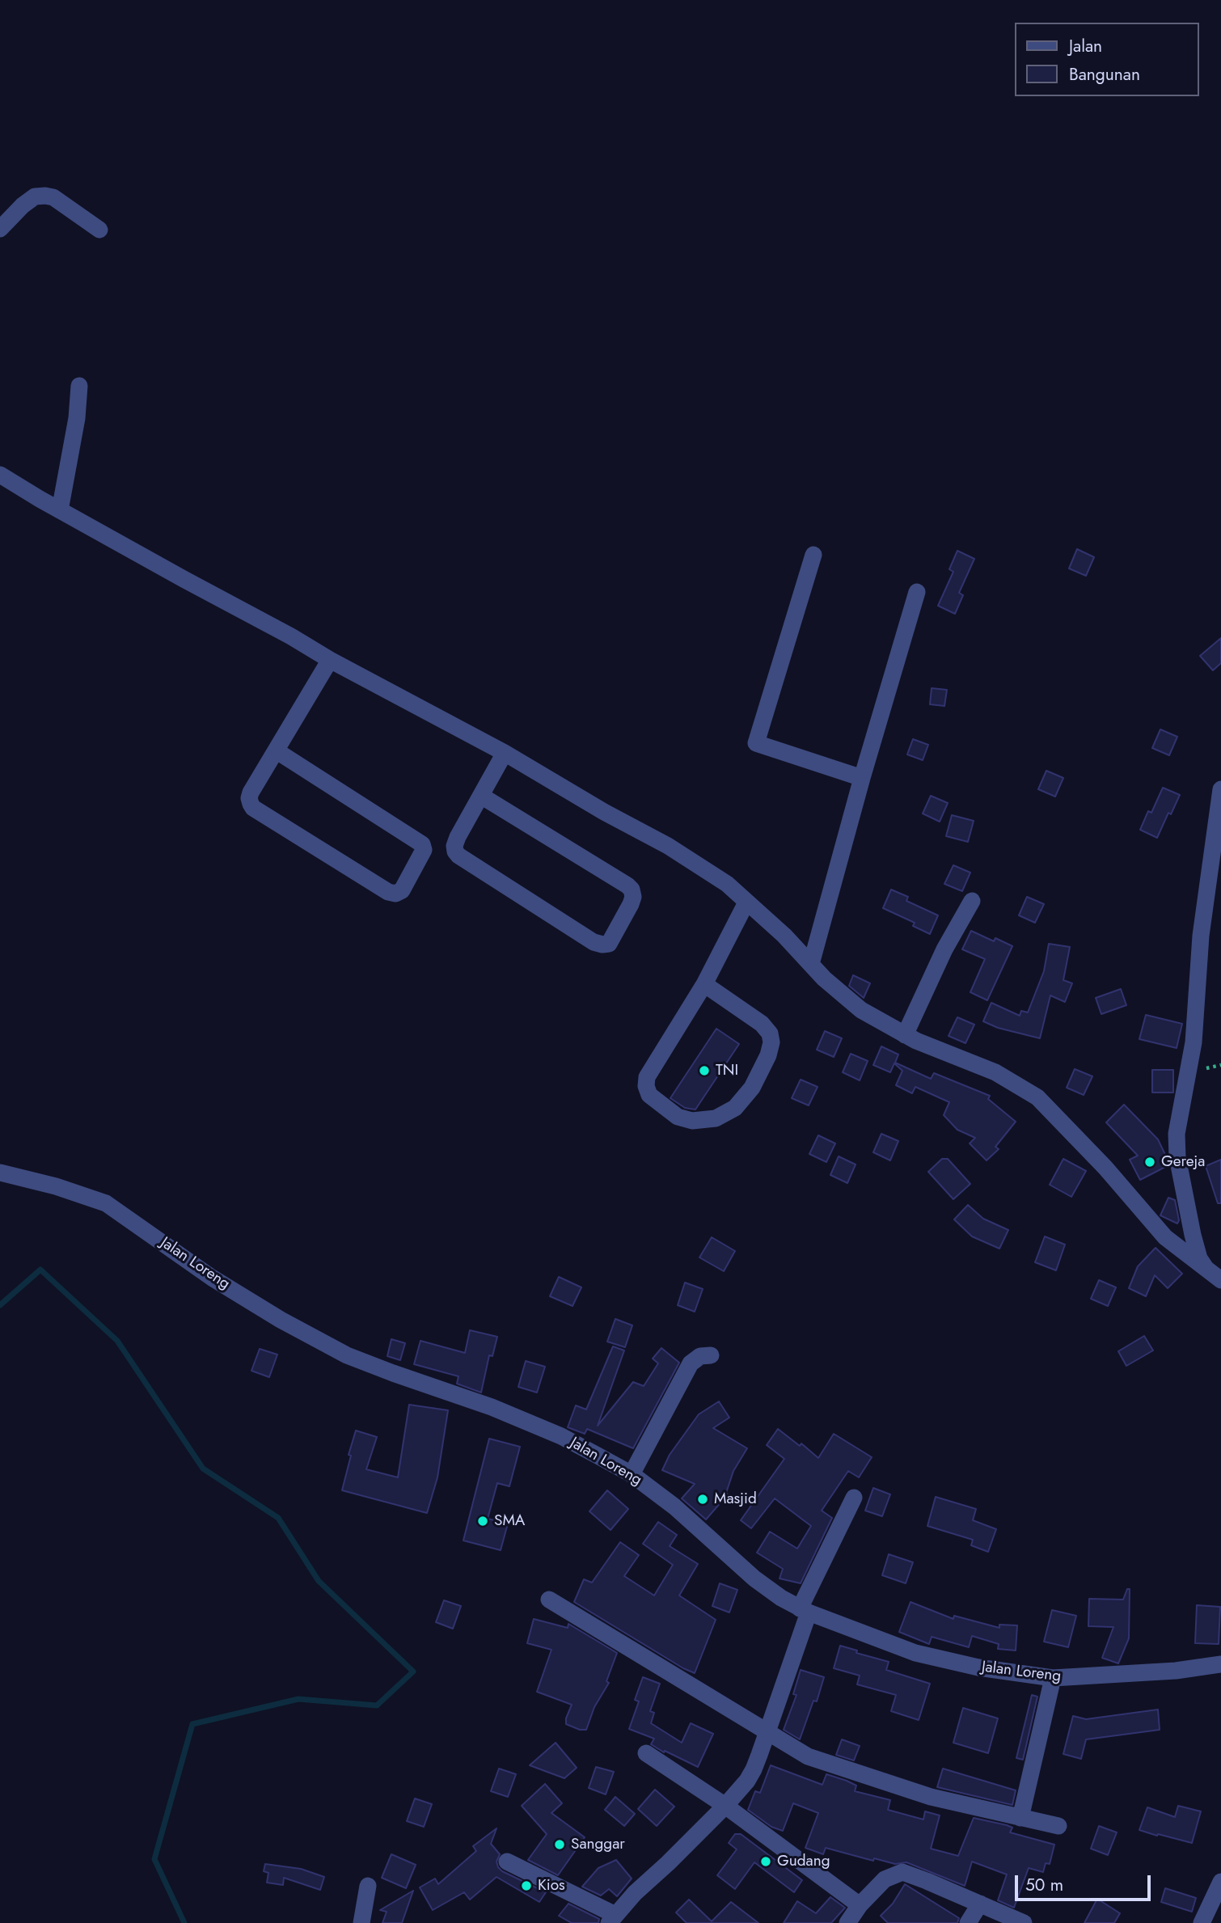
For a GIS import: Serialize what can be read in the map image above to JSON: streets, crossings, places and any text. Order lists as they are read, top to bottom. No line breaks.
{"streets":{"street":["Jalan Loreng"]},"places":["TNI","Gereja","Masjid","SMA","Sanggar","Gudang","Kios"],"legend":["Jalan","Bangunan"],"scale_bar":"50 m"}
